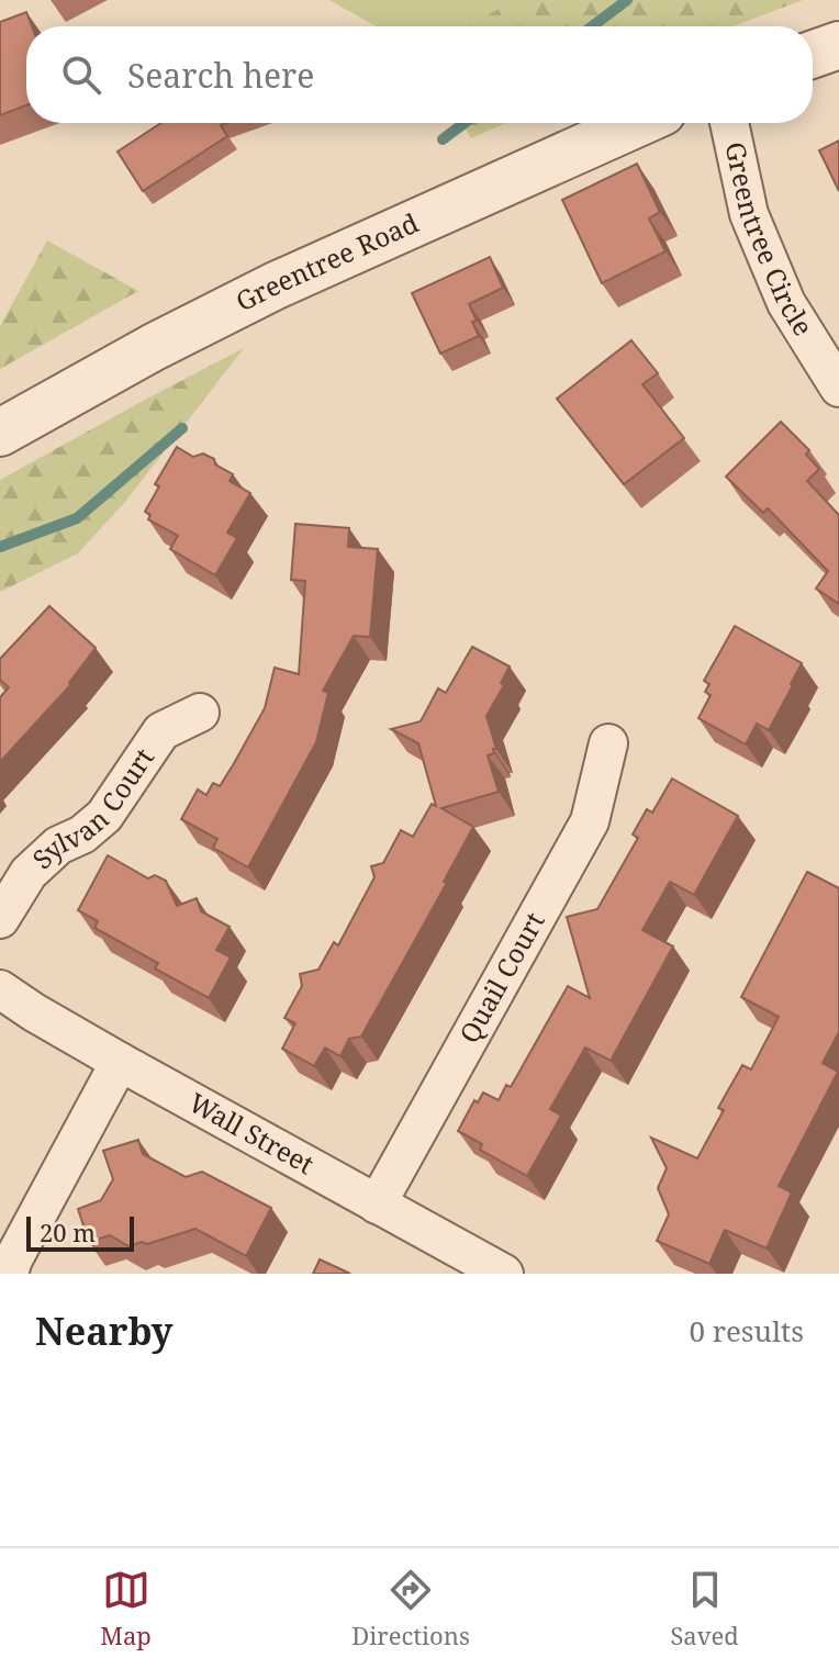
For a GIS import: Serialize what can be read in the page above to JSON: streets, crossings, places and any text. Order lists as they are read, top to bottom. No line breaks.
{"streets":{"street":["Greentree Circle","Greentree Road","Sylvan Court","Quail Court","Wall Street"]},"crossings":[["Quail Court","Wall Street"]],"scale_bar":"20 m","page":{"search":"Search here","scale":"20 m","heading":["Nearby","0 results"],"nav":["Map","Directions","Saved"]}}
